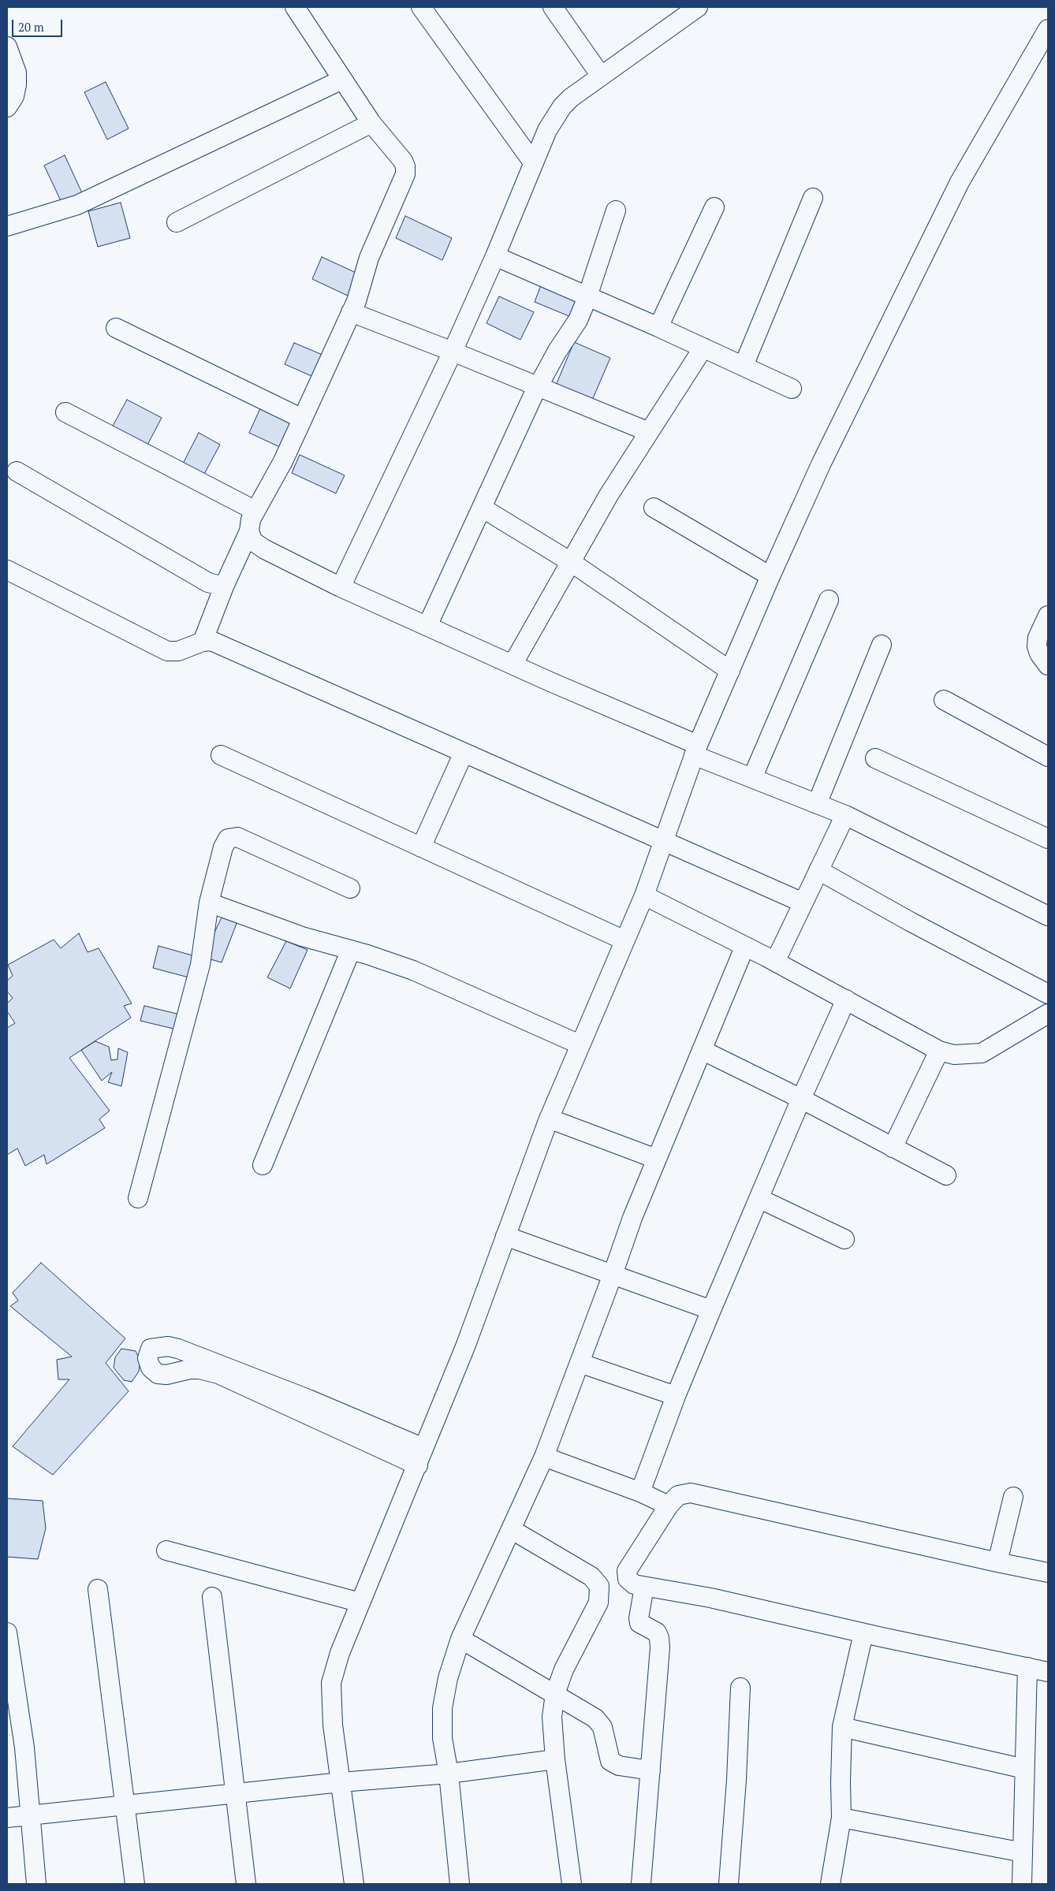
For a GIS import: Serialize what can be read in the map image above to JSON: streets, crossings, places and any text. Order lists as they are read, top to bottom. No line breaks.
{"scale_bar":"20 m"}
